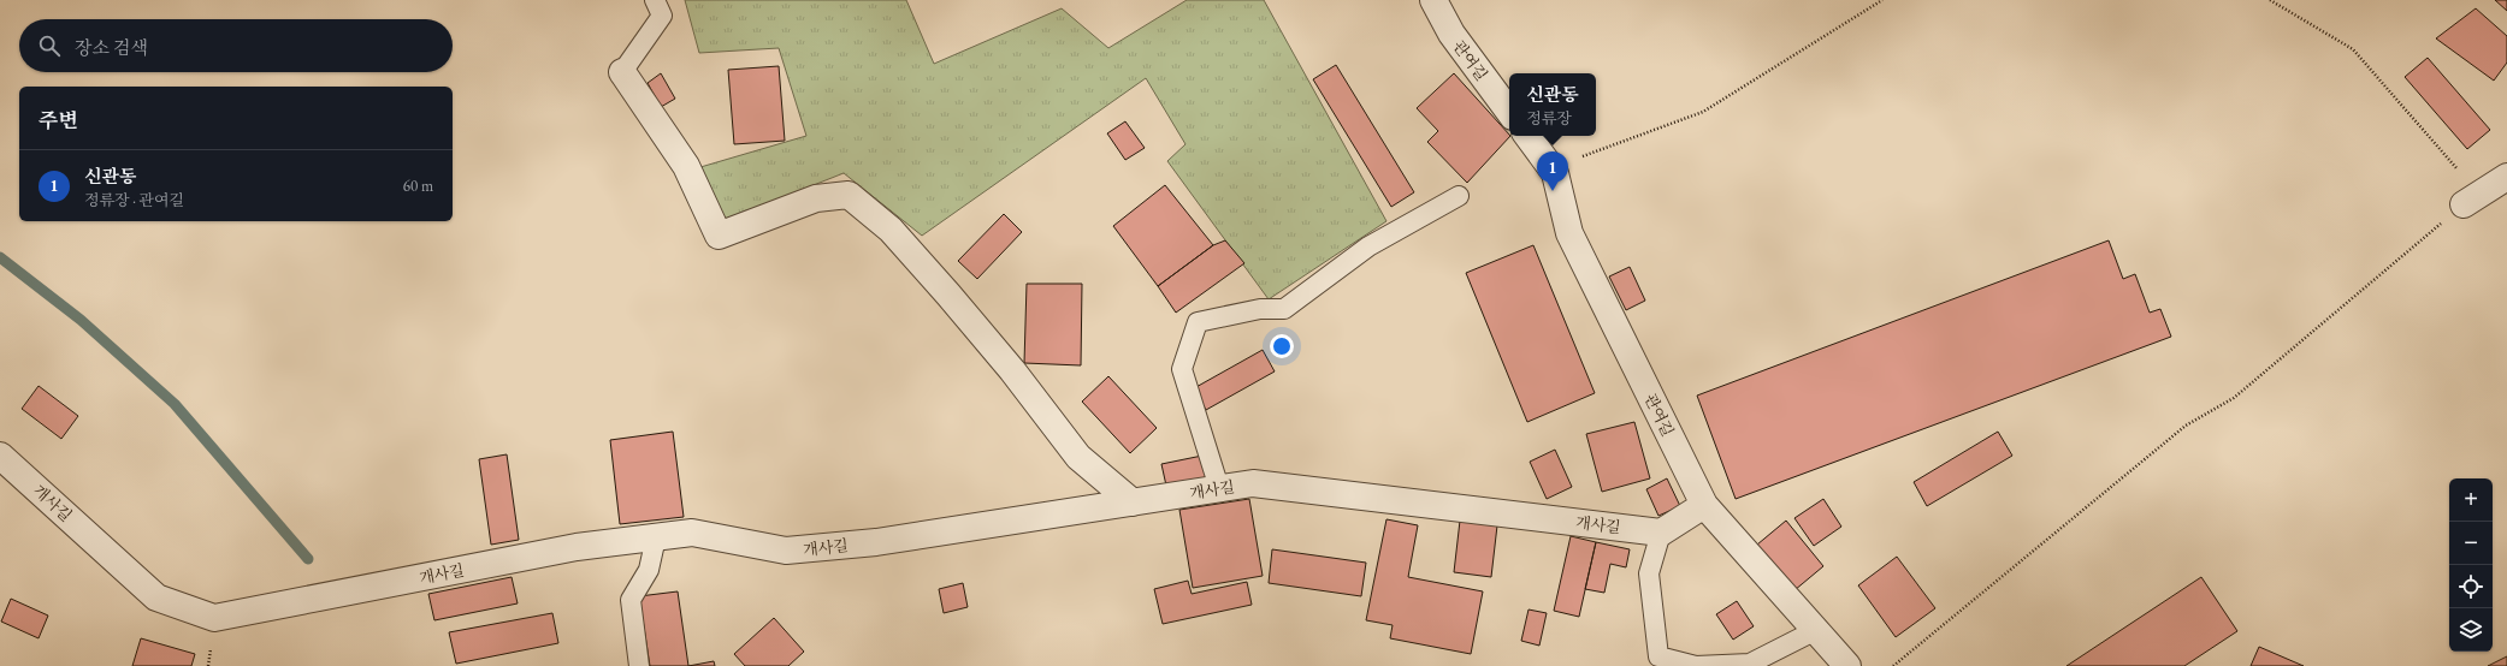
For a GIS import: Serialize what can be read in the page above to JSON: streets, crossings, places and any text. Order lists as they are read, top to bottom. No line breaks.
{"streets":{"street":["관여길","개사길"]},"page":{"search":"장소 검색","popup":["신관동","정류장"],"heading":"주변","list":[{"mark":"1","name":"신관동","note":"정류장 · 관여길","value":"60 m"}],"pins":"1","map_buttons":["+","−"]}}
